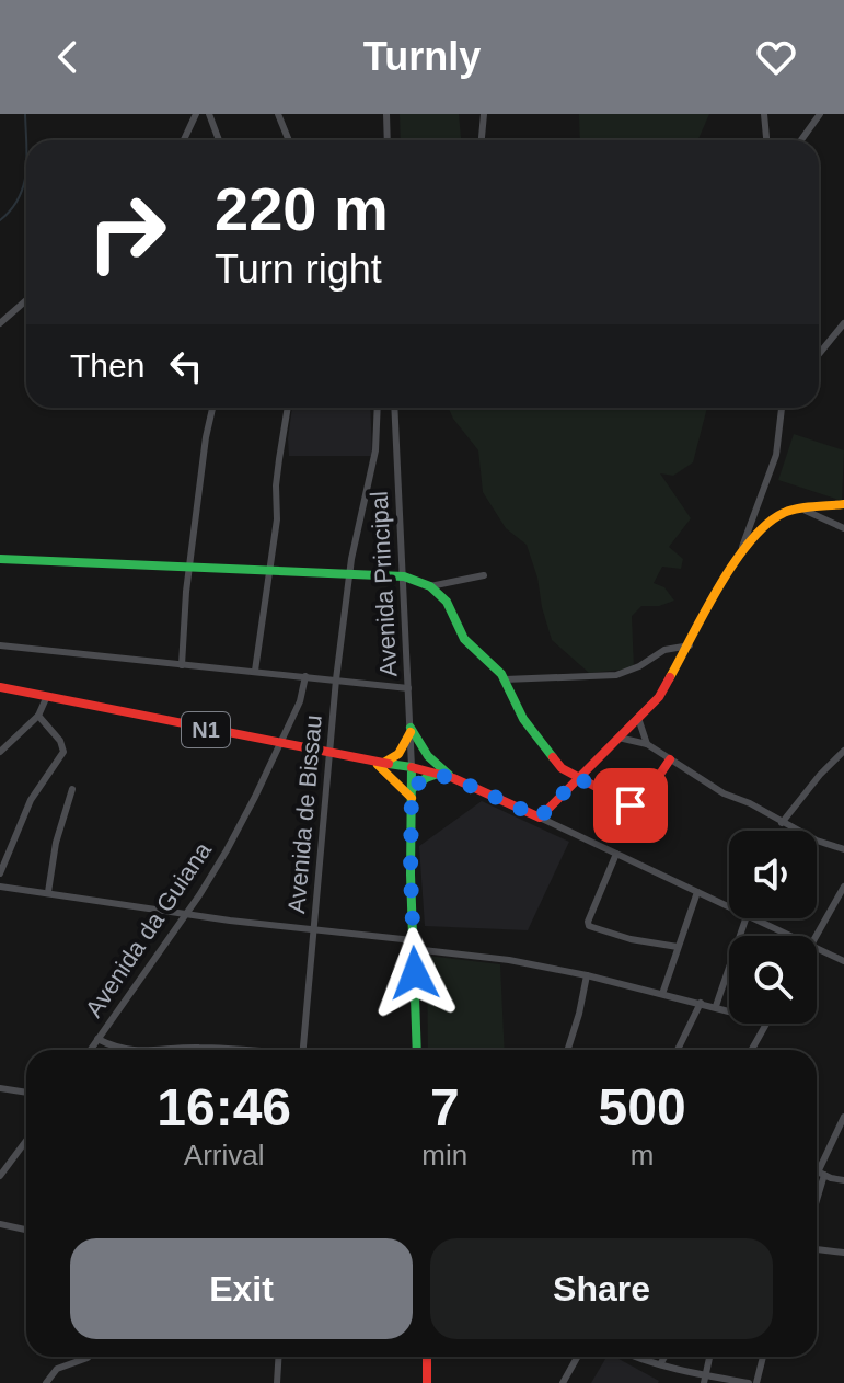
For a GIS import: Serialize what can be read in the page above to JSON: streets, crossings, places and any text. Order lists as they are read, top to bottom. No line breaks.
{"streets":{"street":["Avenida Principal","N1","Avenida de Bissau","Avenida da Guiana"]},"crossings":[["Avenida Principal","N1"],["N1","Avenida de Bissau"],["N1","Avenida da Guiana"]],"page":{"header":"Turnly","turn":["220 m","Turn right"],"then":"Then","eta":["16:46","Arrival","7","min","500","m"],"buttons":["Exit","Share"]}}
